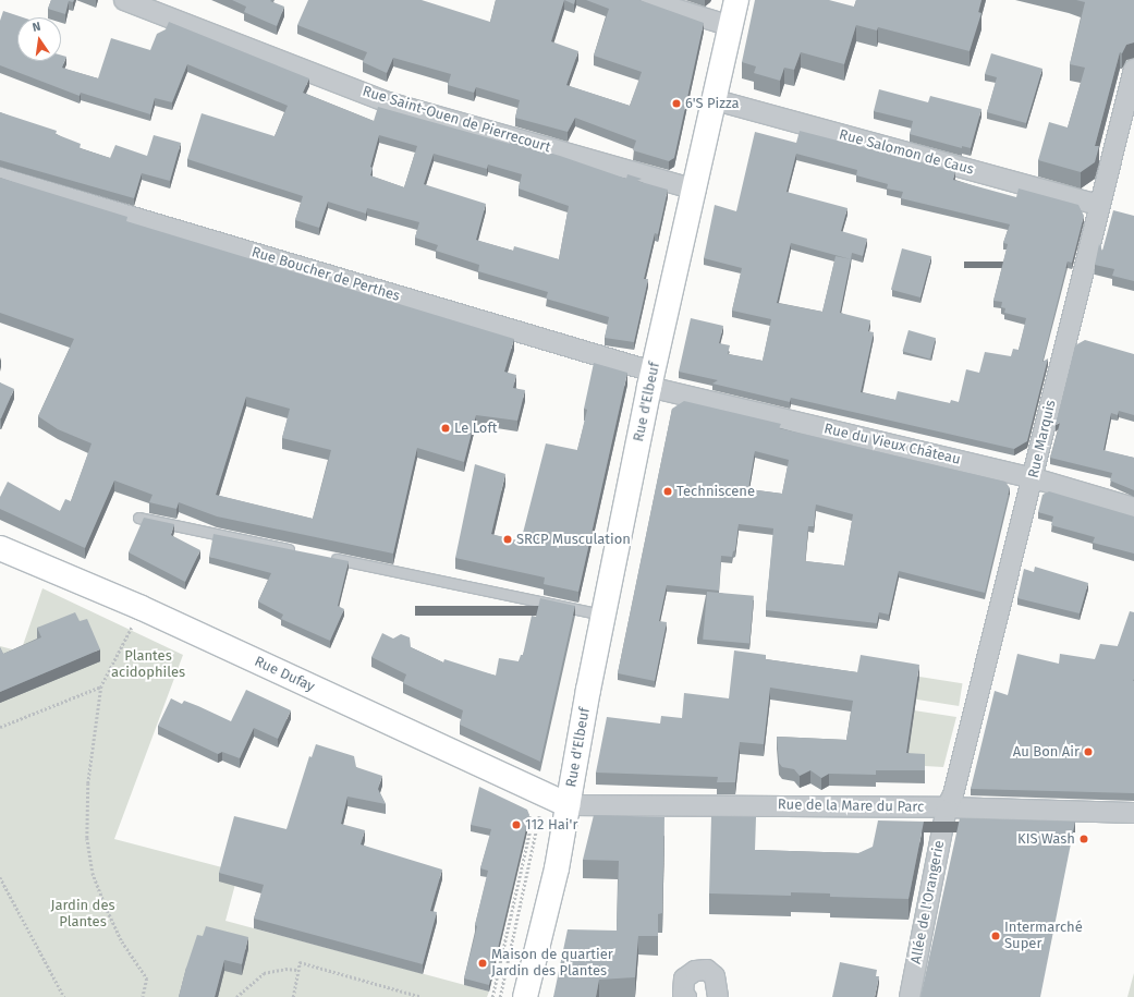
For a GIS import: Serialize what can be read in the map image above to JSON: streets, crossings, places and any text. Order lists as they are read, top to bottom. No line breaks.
{"streets":{"main road":["Rue d'Elbeuf","Rue Dufay"],"street":["Rue Saint-Ouen de Pierrecourt","Rue Salomon de Caus","Rue Boucher de Perthes","Rue Marquis","Rue du Vieux Château","Rue de la Mare du Parc","Allée de l'Orangerie"]},"crossings":[["Rue Saint-Ouen de Pierrecourt","Rue d'Elbeuf"],["Rue Salomon de Caus","Rue d'Elbeuf"],["Rue Salomon de Caus","Rue Marquis"],["Rue Boucher de Perthes","Rue d'Elbeuf"],["Rue Boucher de Perthes","Rue du Vieux Château"],["Rue d'Elbeuf","Rue du Vieux Château"],["Rue d'Elbeuf","Rue Dufay"],["Rue d'Elbeuf","Rue de la Mare du Parc"],["Rue Marquis","Rue du Vieux Château"],["Rue Marquis","Rue de la Mare du Parc"],["Rue Marquis","Allée de l'Orangerie"],["Rue Dufay","Rue de la Mare du Parc"],["Rue de la Mare du Parc","Allée de l'Orangerie"]],"parks":["Plantes acidophiles","Jardin des Plantes"],"places":["6'S Pizza","Le Loft","Techniscene","SRCP Musculation","Au Bon Air","112 Hai'r","KIS Wash","Intermarché Super","Maison de quartier Jardin des Plantes"],"north":"top"}
